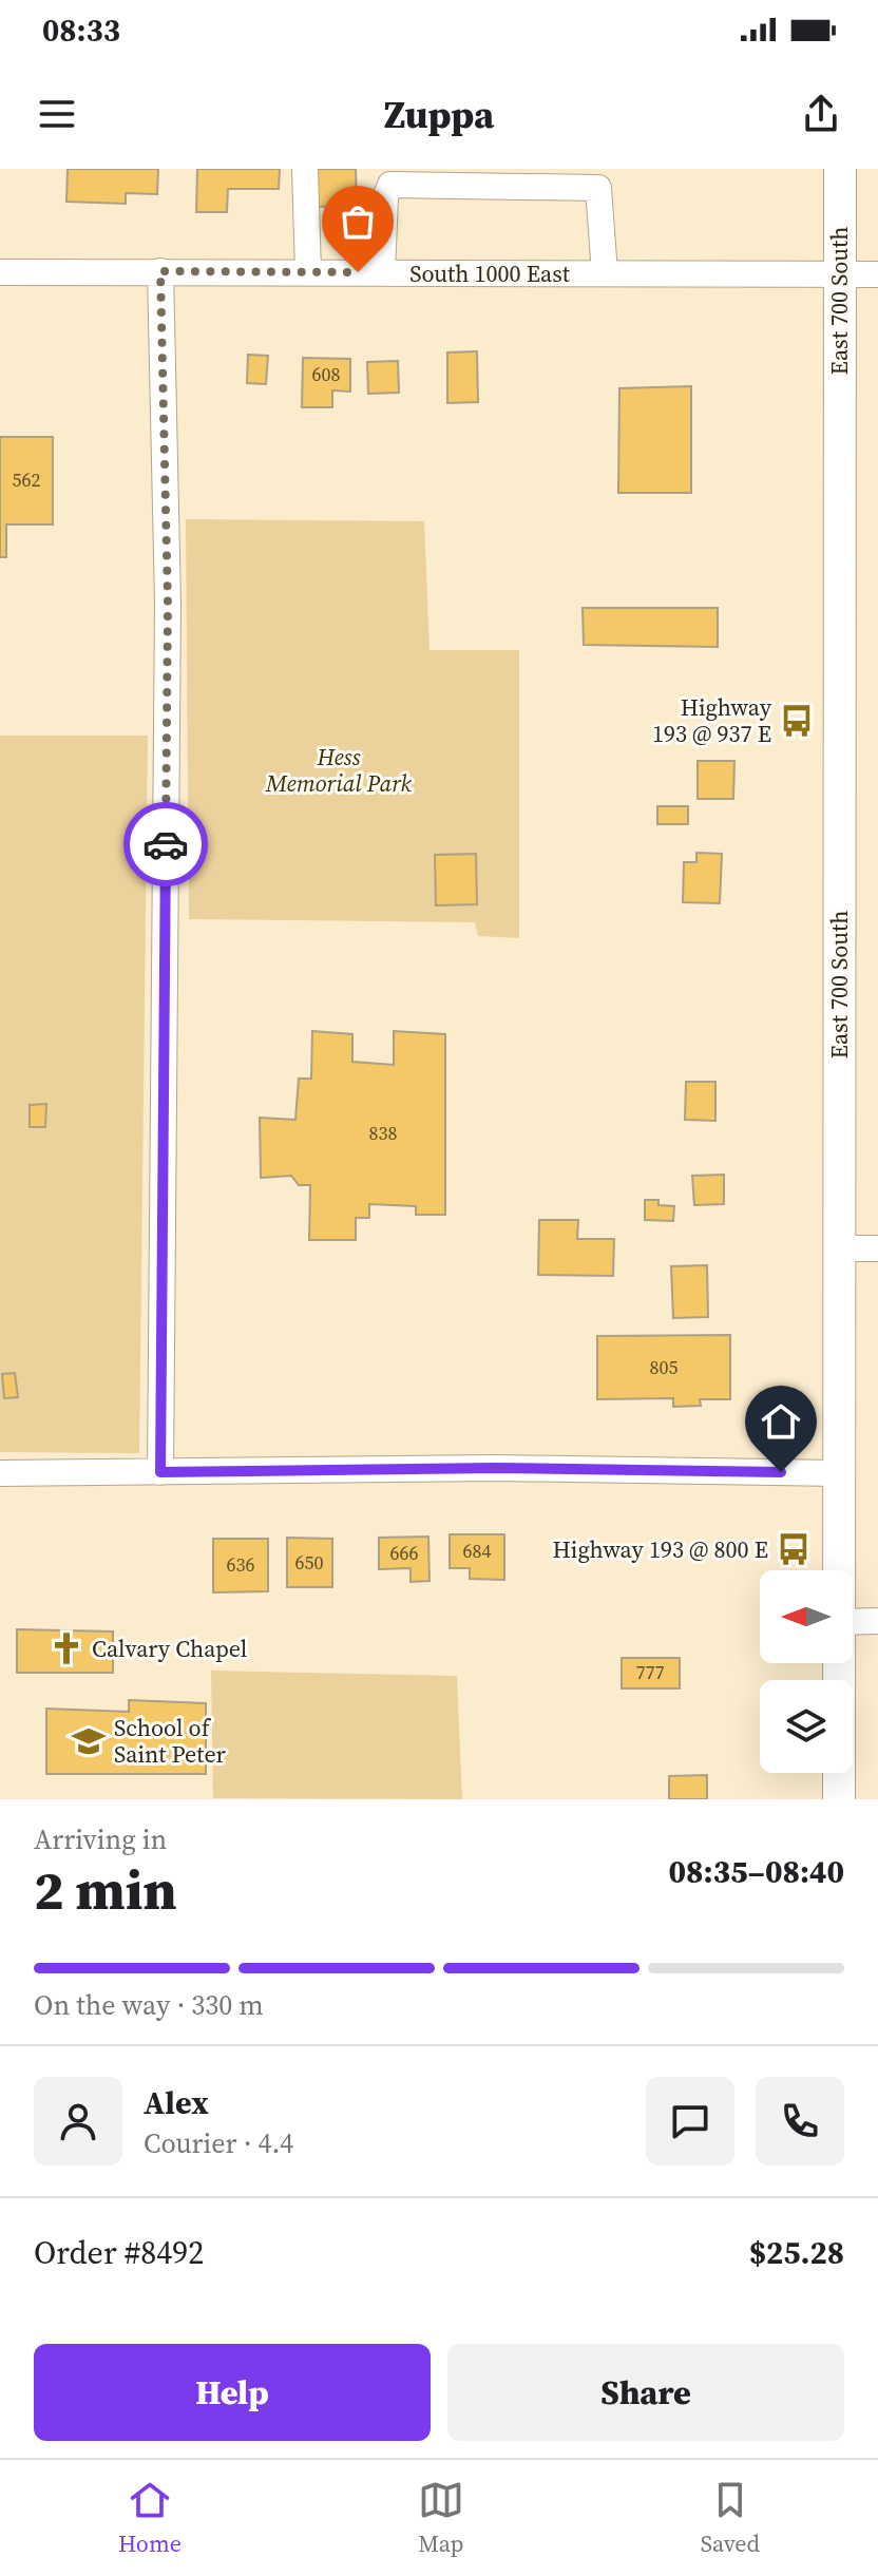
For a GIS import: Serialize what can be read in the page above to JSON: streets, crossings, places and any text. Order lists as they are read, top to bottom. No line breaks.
{"streets":{"main road":["East 700 South"],"street":["South 1000 East"]},"crossings":[["South 1000 East","East 700 South"]],"parks":["Hess Memorial Park"],"places":{"bus stop":["Highway 193 @ 937 E","Highway 193 @ 800 E"],"church":["Calvary Chapel"],"school or university":["School of Saint Peter"]},"house_numbers":["608","562","838","805","684","666","650","636","777"],"north":"left","page":{"status":"08:33","header":"Zuppa","heading":["2 min","Arriving in","08:35–08:40"],"panel":["Alex","Courier · 4.4","Order #8492","$25.28"],"bar":"On the way · 330 m","buttons":["Help","Share"],"tabs":["Home","Map","Saved"]}}
